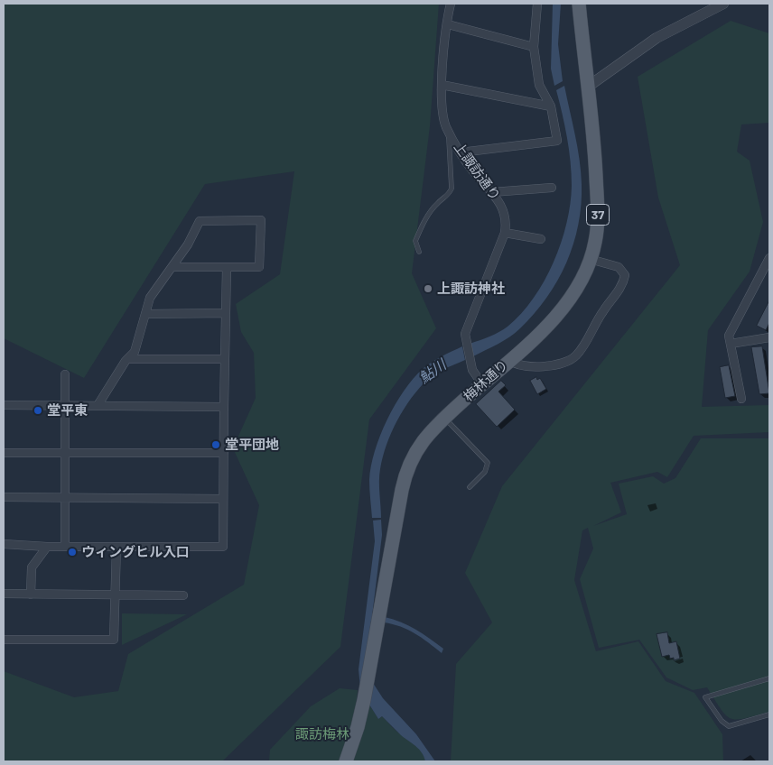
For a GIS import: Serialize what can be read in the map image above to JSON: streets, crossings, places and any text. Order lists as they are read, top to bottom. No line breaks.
{"streets":{"main road":["37","梅林通り"],"street":["上諏訪通り"]},"crossings":[["上諏訪通り","梅林通り"]],"water":["鮎川"],"parks":["諏訪梅林"],"places":["上諏訪神社","堂平東","堂平団地","ウィングヒル入口"]}
